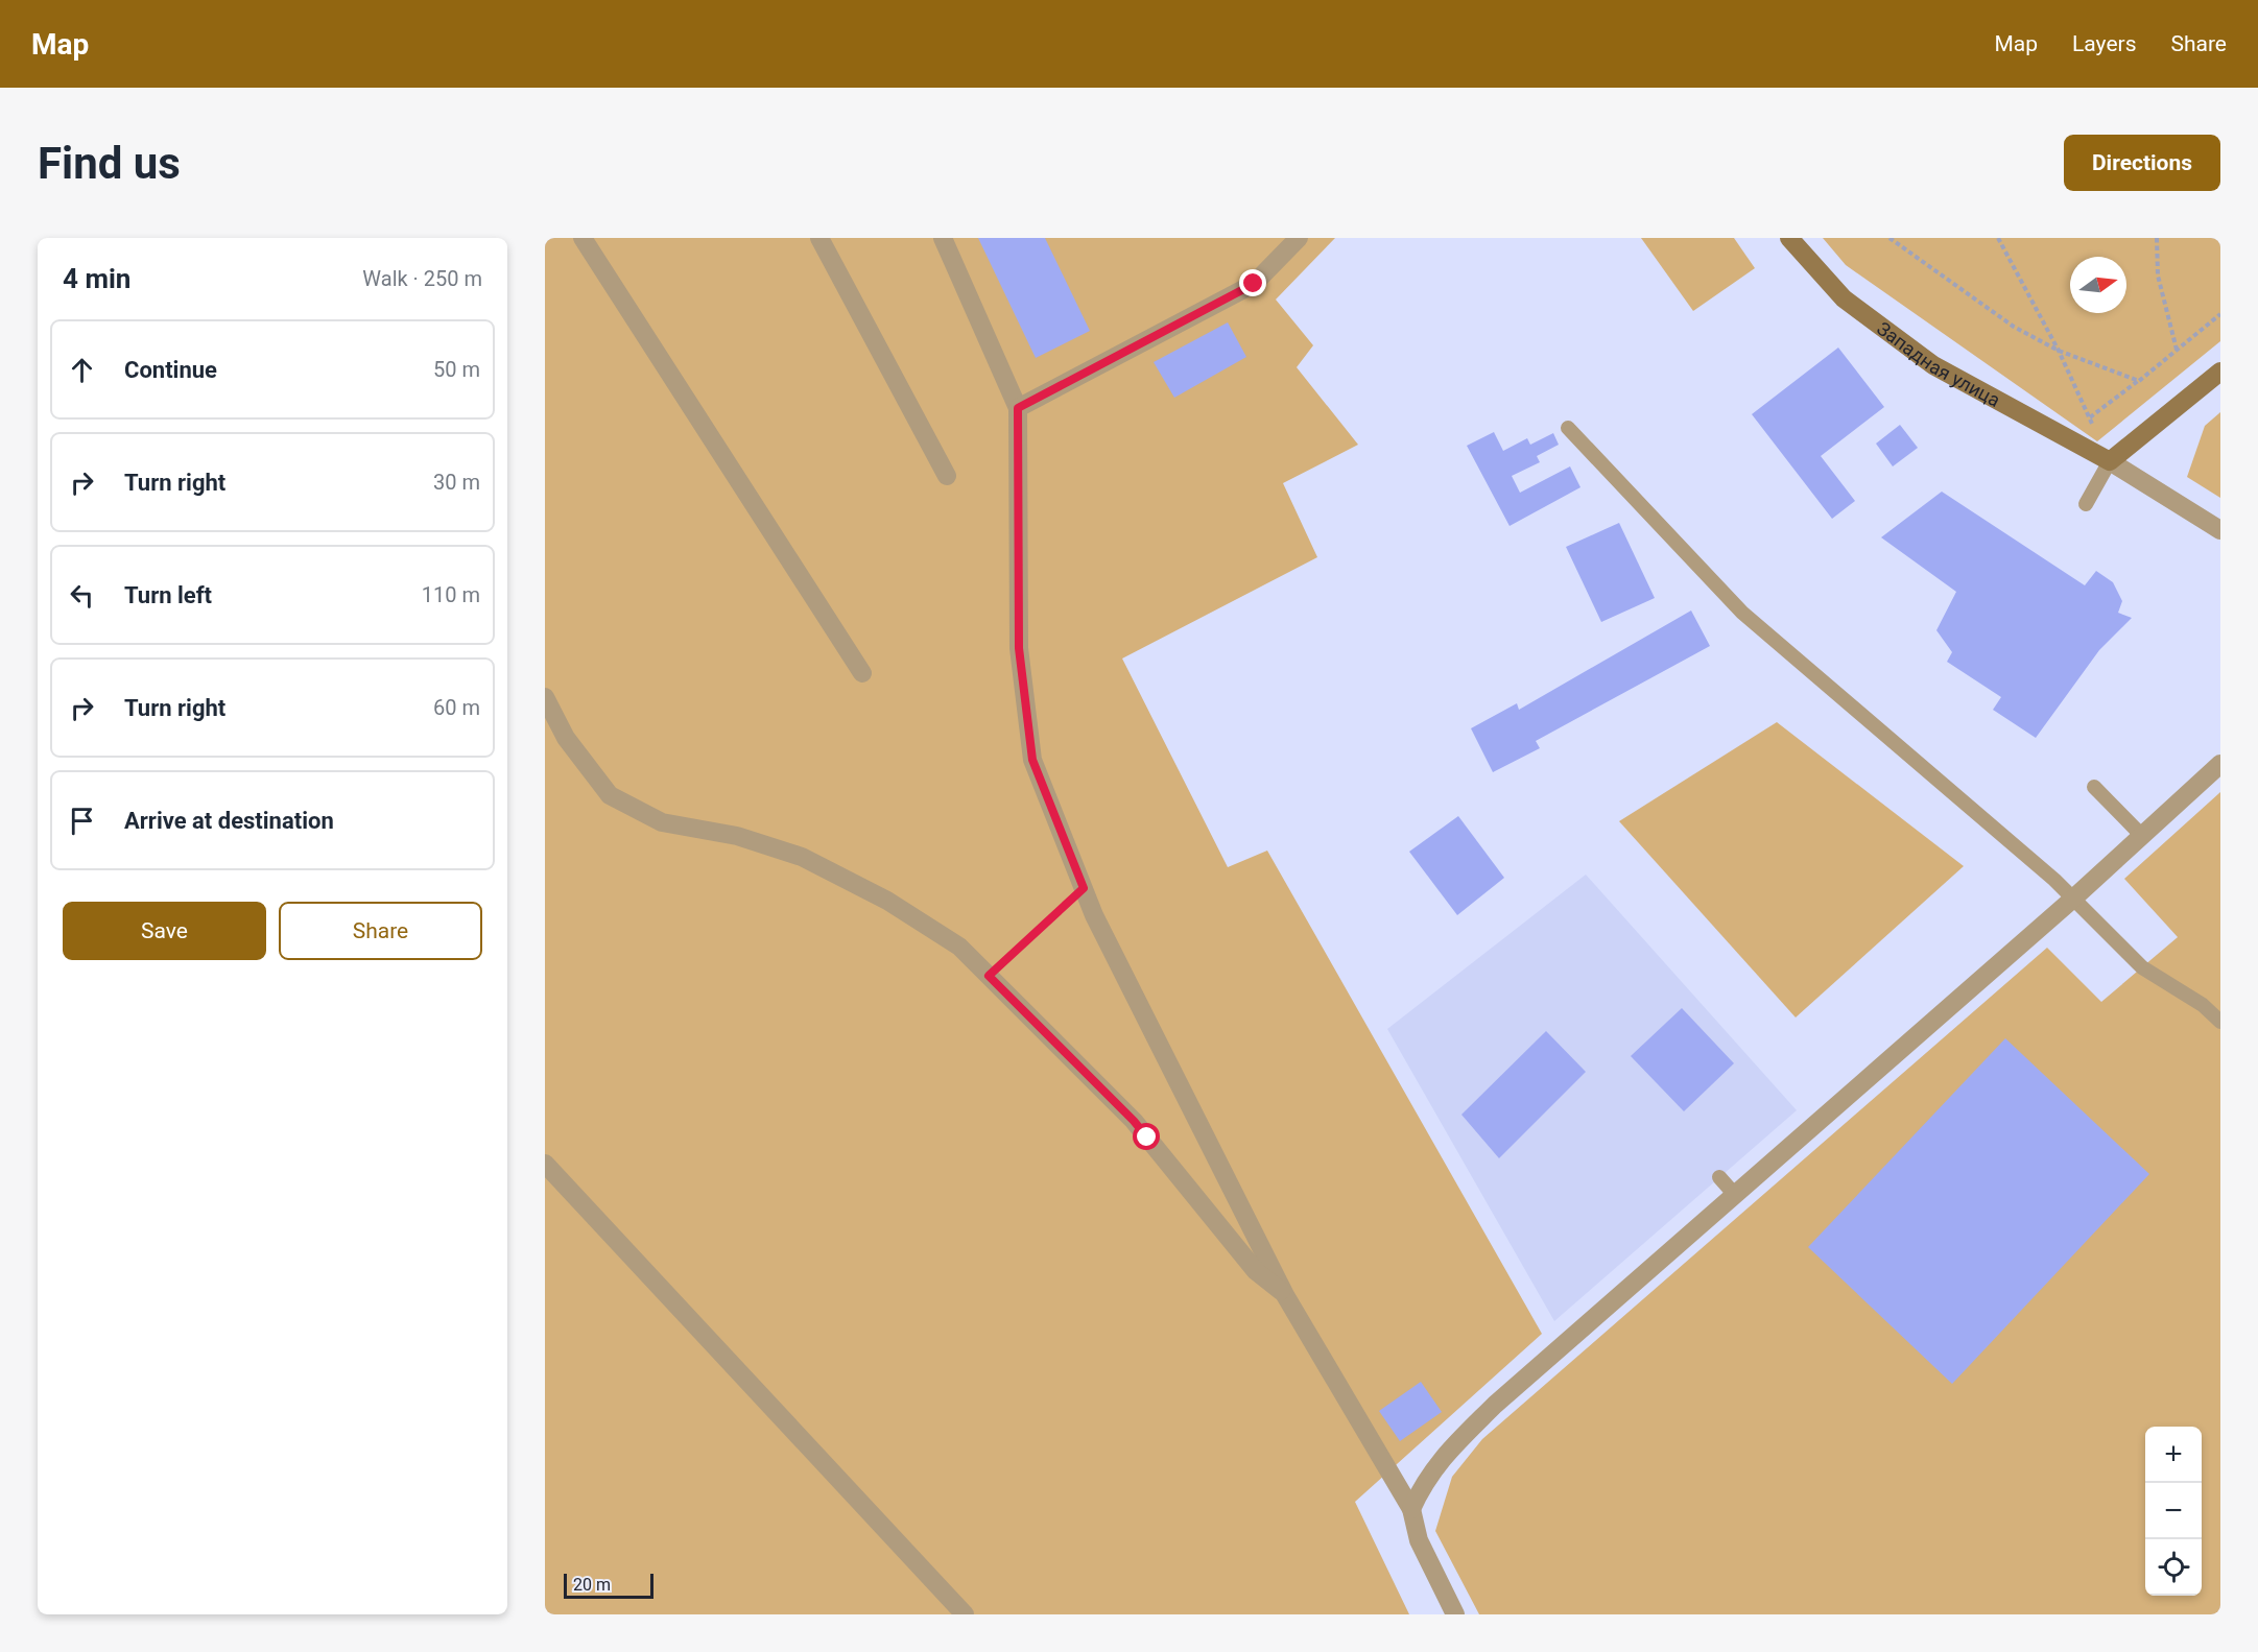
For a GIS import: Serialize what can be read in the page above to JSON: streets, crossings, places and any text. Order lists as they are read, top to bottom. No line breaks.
{"streets":{"street":["Западная улица"]},"scale_bar":"20 m","north":"right","page":{"header":"Map","nav":["Map","Layers","Share"],"buttons":["Directions",["Save","Share"]],"title":"Find us","heading":["4 min","Walk · 250 m"],"list":[["Continue","50 m"],["Turn right","30 m"],["Turn left","110 m"],["Turn right","60 m"],"Arrive at destination"],"map_buttons":["+","−"],"scale":"20 m"}}
